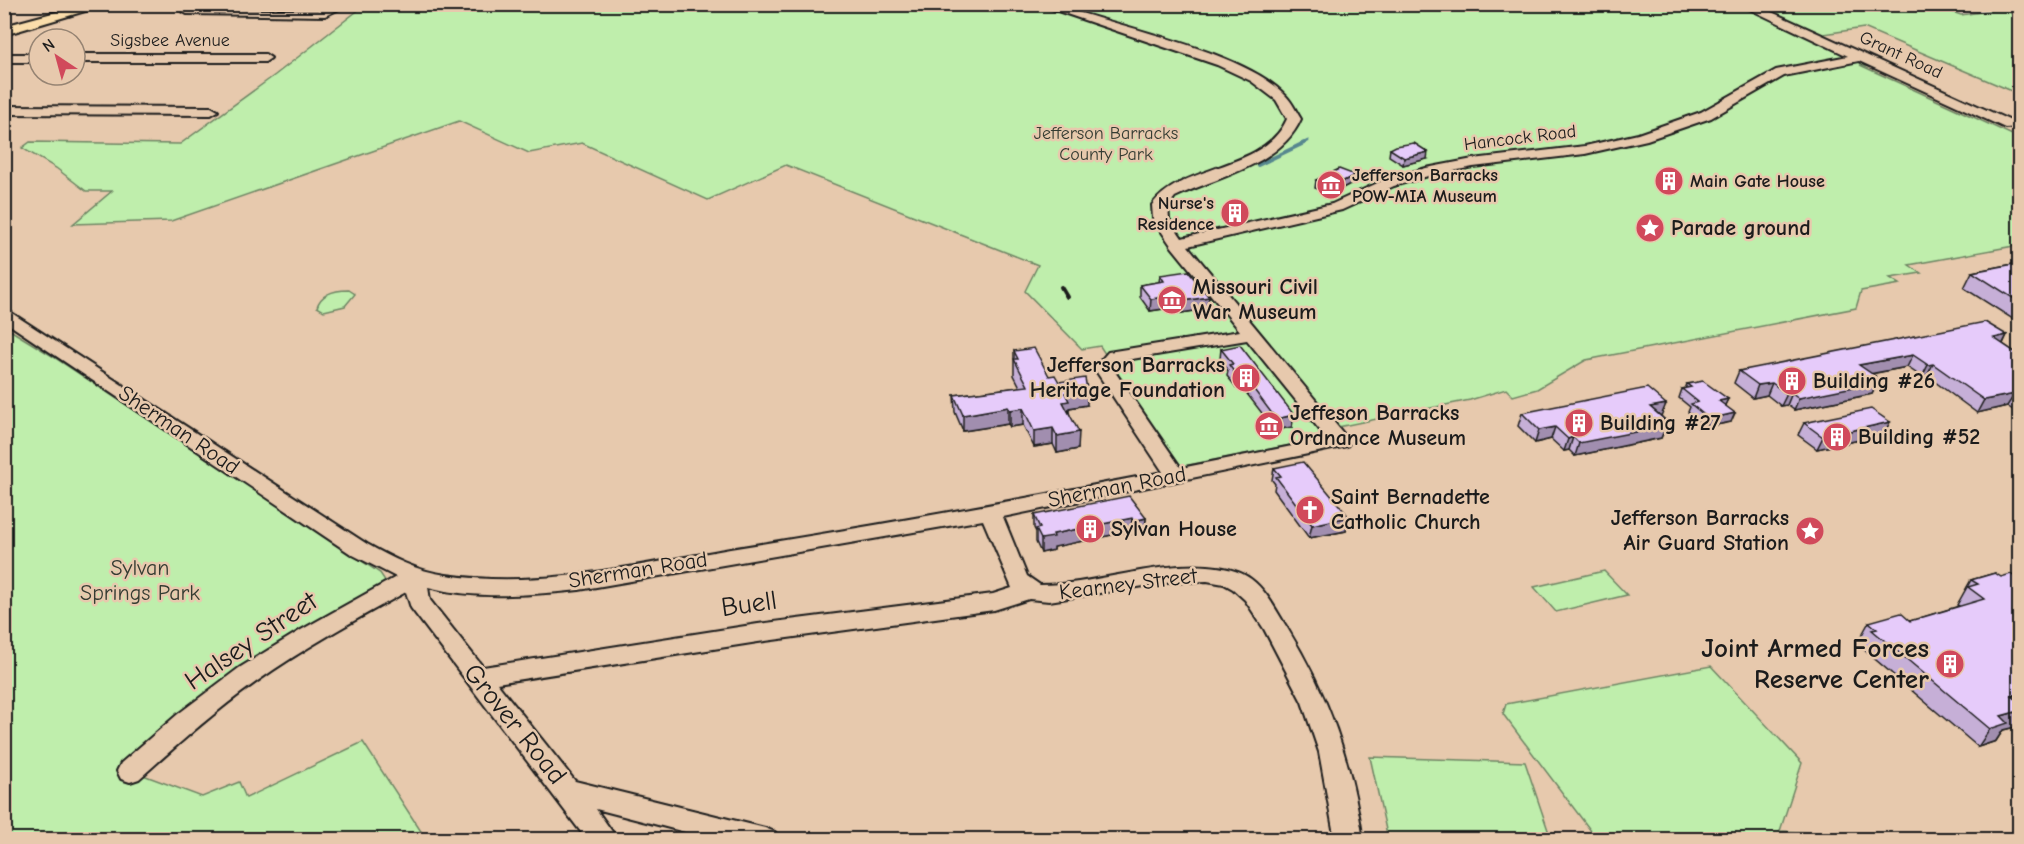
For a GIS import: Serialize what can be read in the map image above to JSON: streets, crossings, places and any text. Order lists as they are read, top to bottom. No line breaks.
{"streets":{"street":["Sigsbee Avenue","Grant Road","Hancock Road","Sherman Road","Kearney Street","Buell","Halsey Street","Grover Road"]},"crossings":[["Grant Road","Hancock Road"],["Sherman Road","Halsey Street"],["Sherman Road","Grover Road"],["Kearney Street","Buell"],["Buell","Grover Road"],["Halsey Street","Grover Road"]],"parks":["Jefferson Barracks County Park","Sylvan Springs Park"],"places":{"building":["Main Gate House","Nurse's Residence","Jefferson Barracks Heritage Foundation","Building #26","Building #27","Building #52","Sylvan House","Joint Armed Forces Reserve Center"],"museum":["Jefferson Barracks POW-MIA Museum","Missouri Civil War Museum","Jeffeson Barracks Ordnance Museum"],"place":["Parade ground","Jefferson Barracks Air Guard Station"],"church":["Saint Bernadette Catholic Church"]},"north":"top left"}
